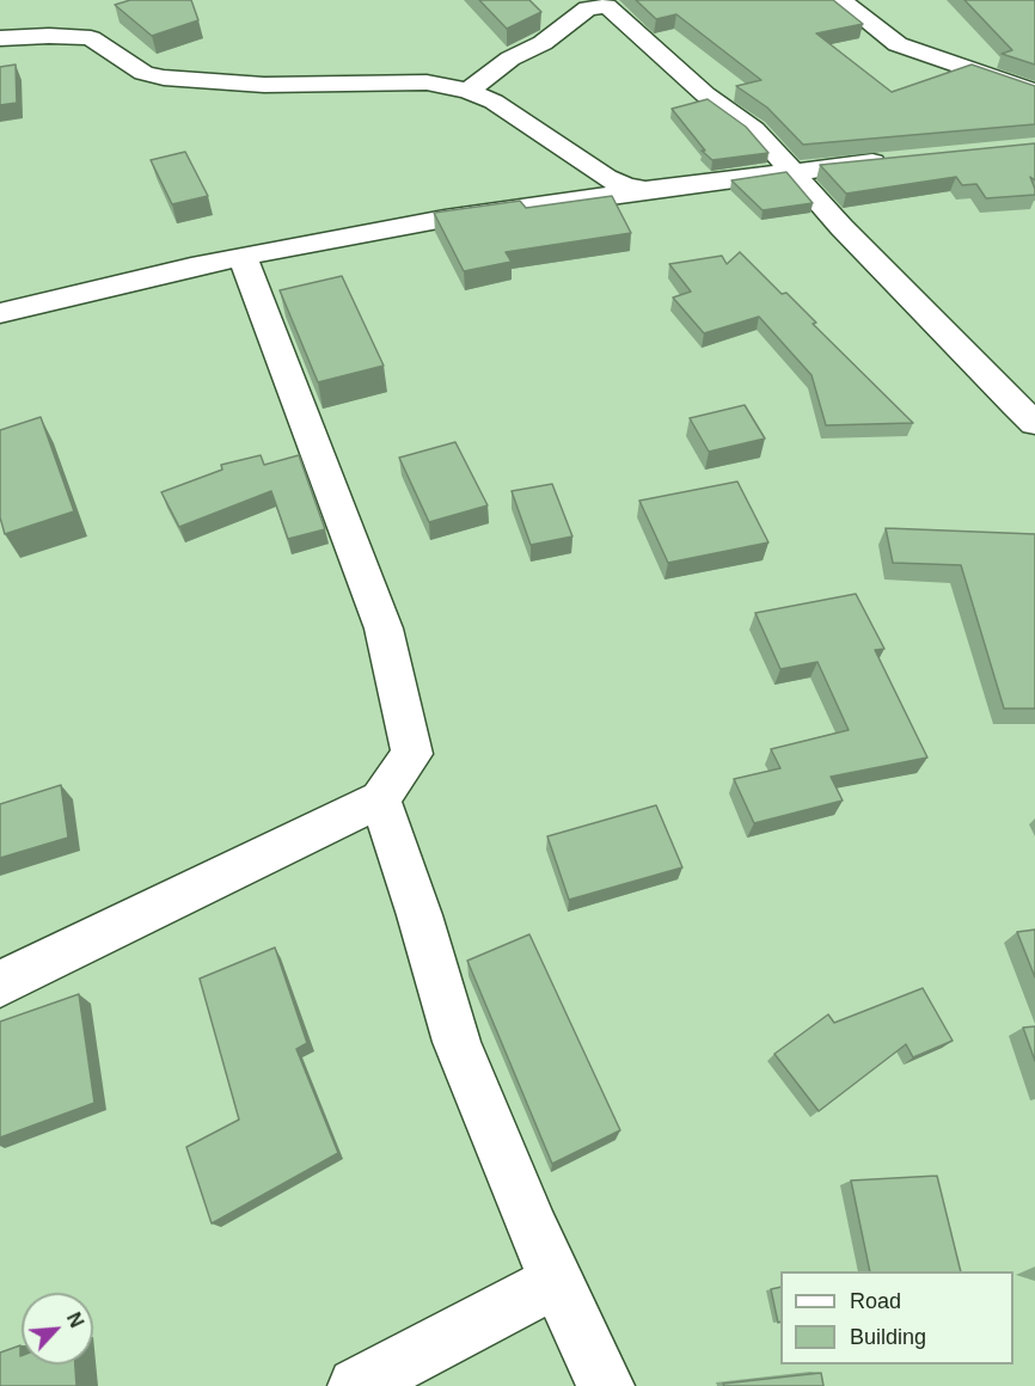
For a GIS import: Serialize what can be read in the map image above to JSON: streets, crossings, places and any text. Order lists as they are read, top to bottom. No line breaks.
{"legend":["Road","Building"],"north":"top right"}
